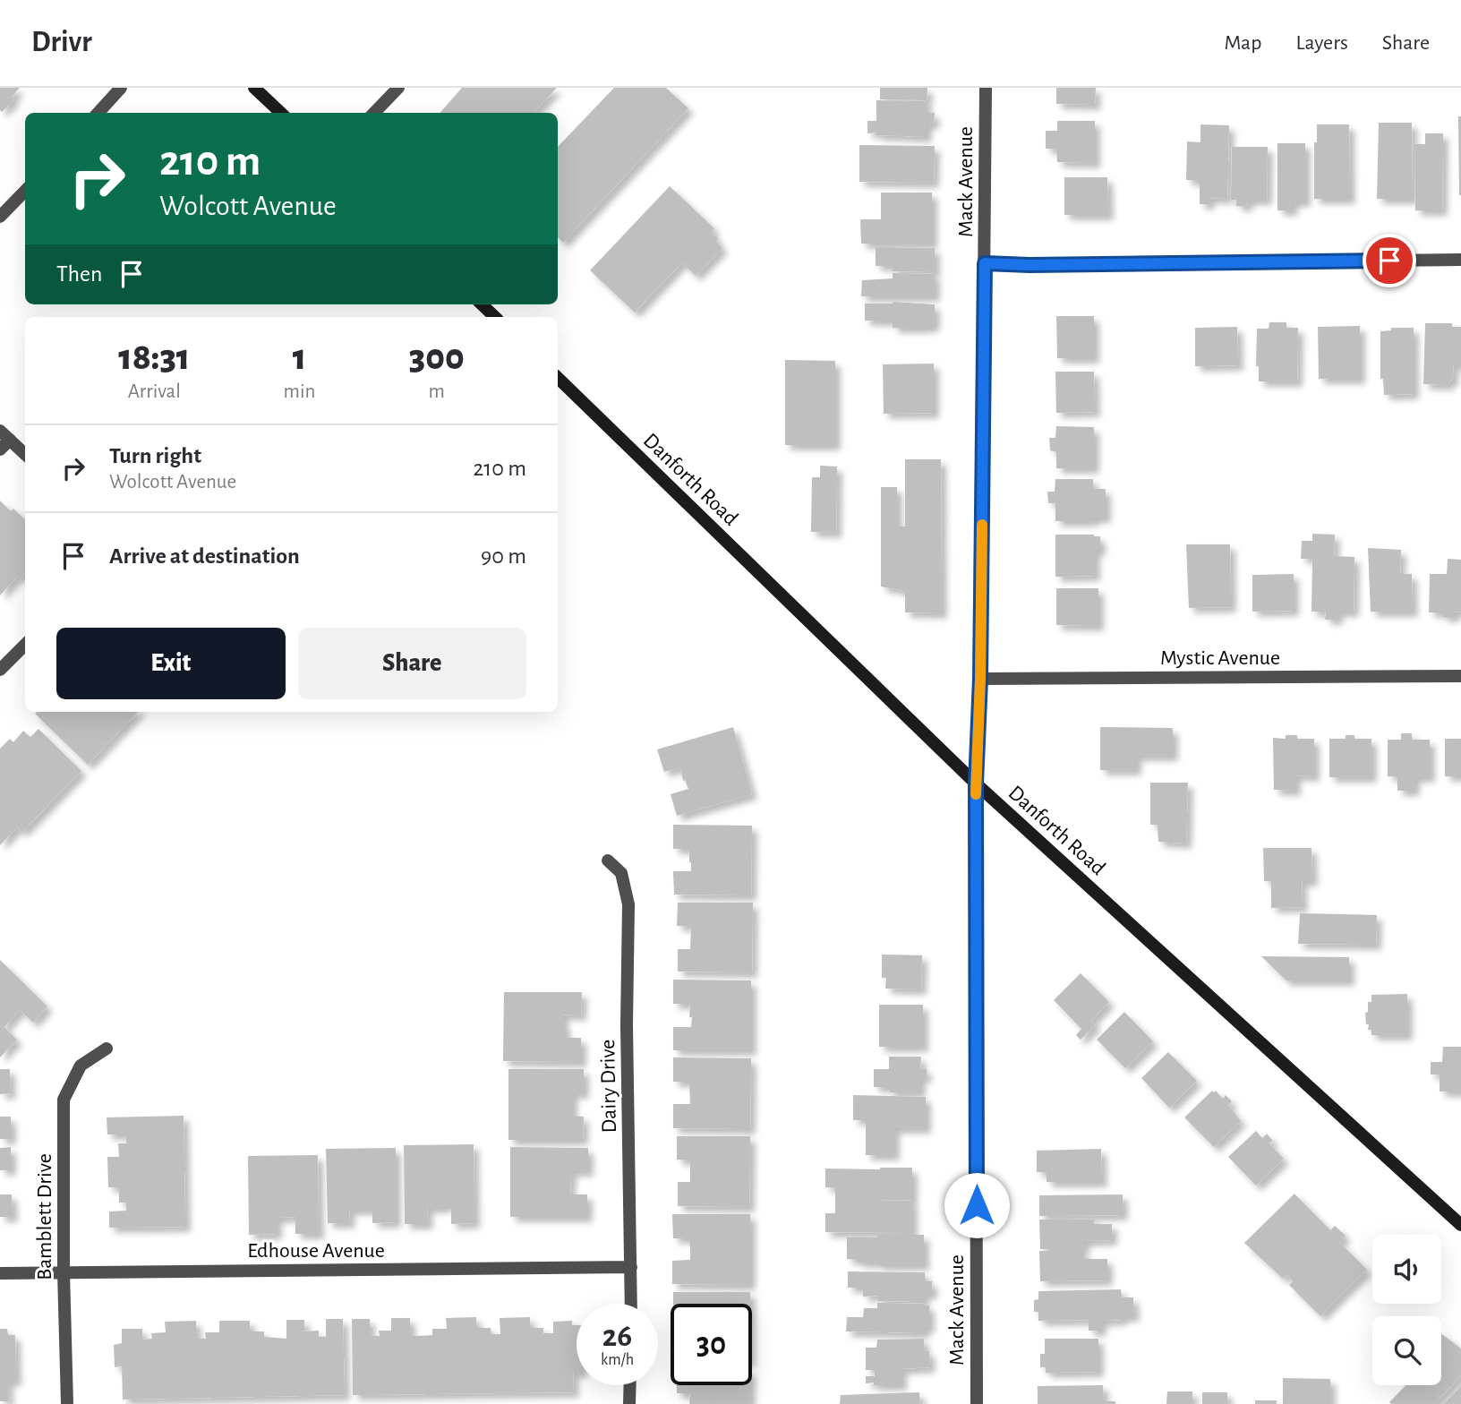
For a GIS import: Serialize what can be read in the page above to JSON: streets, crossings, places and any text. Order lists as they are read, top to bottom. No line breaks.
{"streets":{"main road":["Danforth Road"],"street":["Mack Avenue","Mystic Avenue","Dairy Drive","Bamblett Drive","Edhouse Avenue"]},"crossings":[["Mack Avenue","Danforth Road"],["Mack Avenue","Mystic Avenue"],["Dairy Drive","Edhouse Avenue"],["Bamblett Drive","Edhouse Avenue"]],"page":{"header":"Drivr","nav":["Map","Layers","Share"],"turn":["210 m","Wolcott Avenue"],"then":"Then","eta":["18:31","Arrival","1","min","300","m"],"list":[{"name":"Turn right","note":"Wolcott Avenue","value":"210 m"},{"name":"Arrive at destination","value":"90 m"}],"buttons":["Exit","Share"],"speed":"26 km/h","limit":"30"}}
